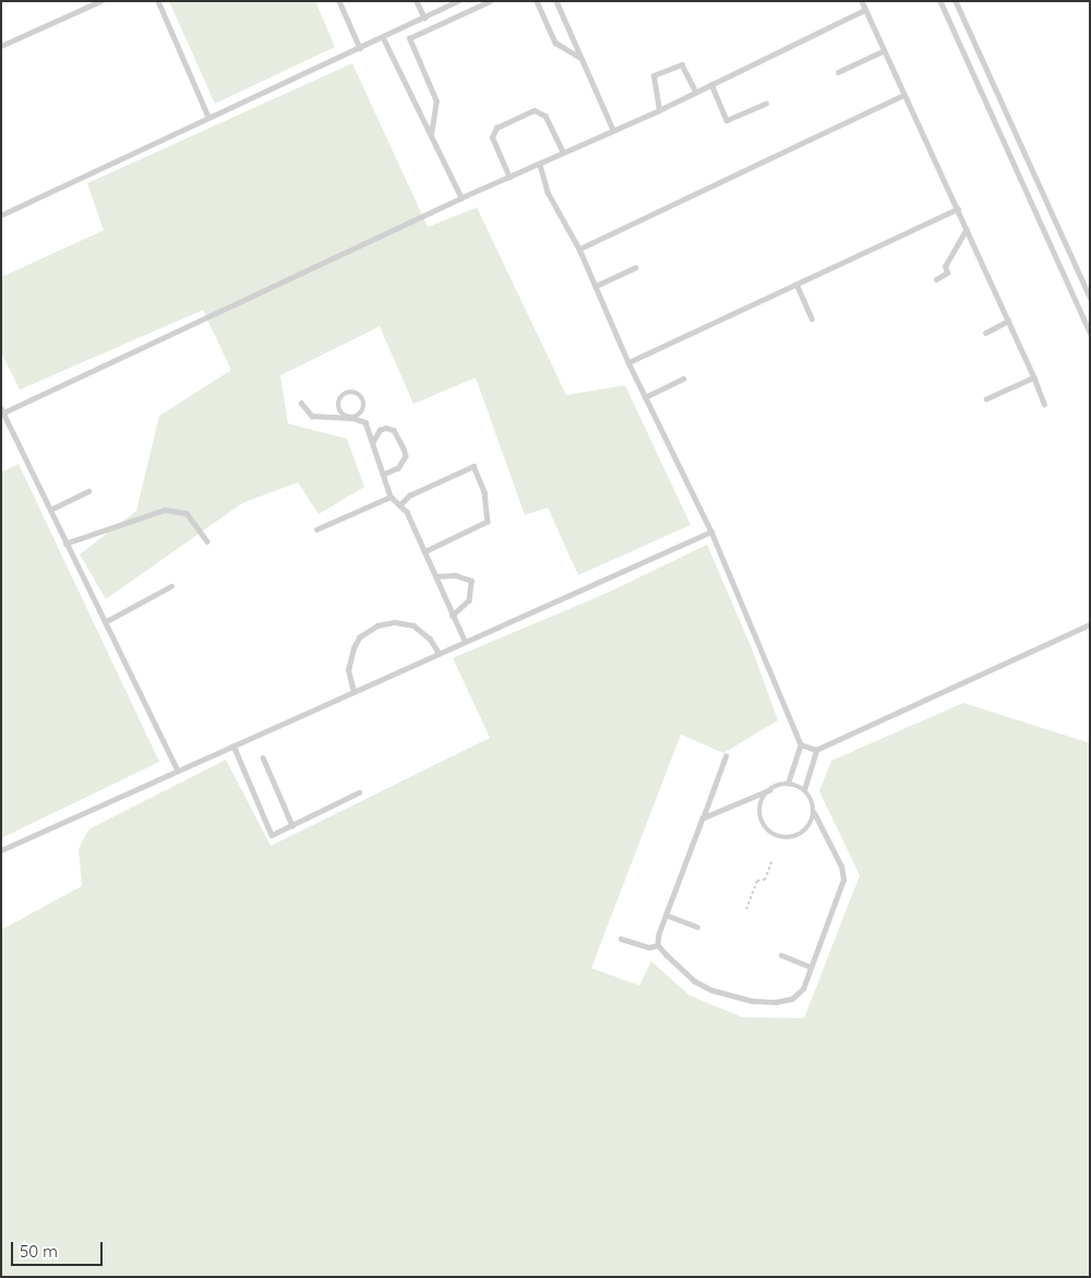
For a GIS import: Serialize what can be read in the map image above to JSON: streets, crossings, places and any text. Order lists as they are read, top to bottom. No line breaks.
{"scale_bar":"50 m"}
